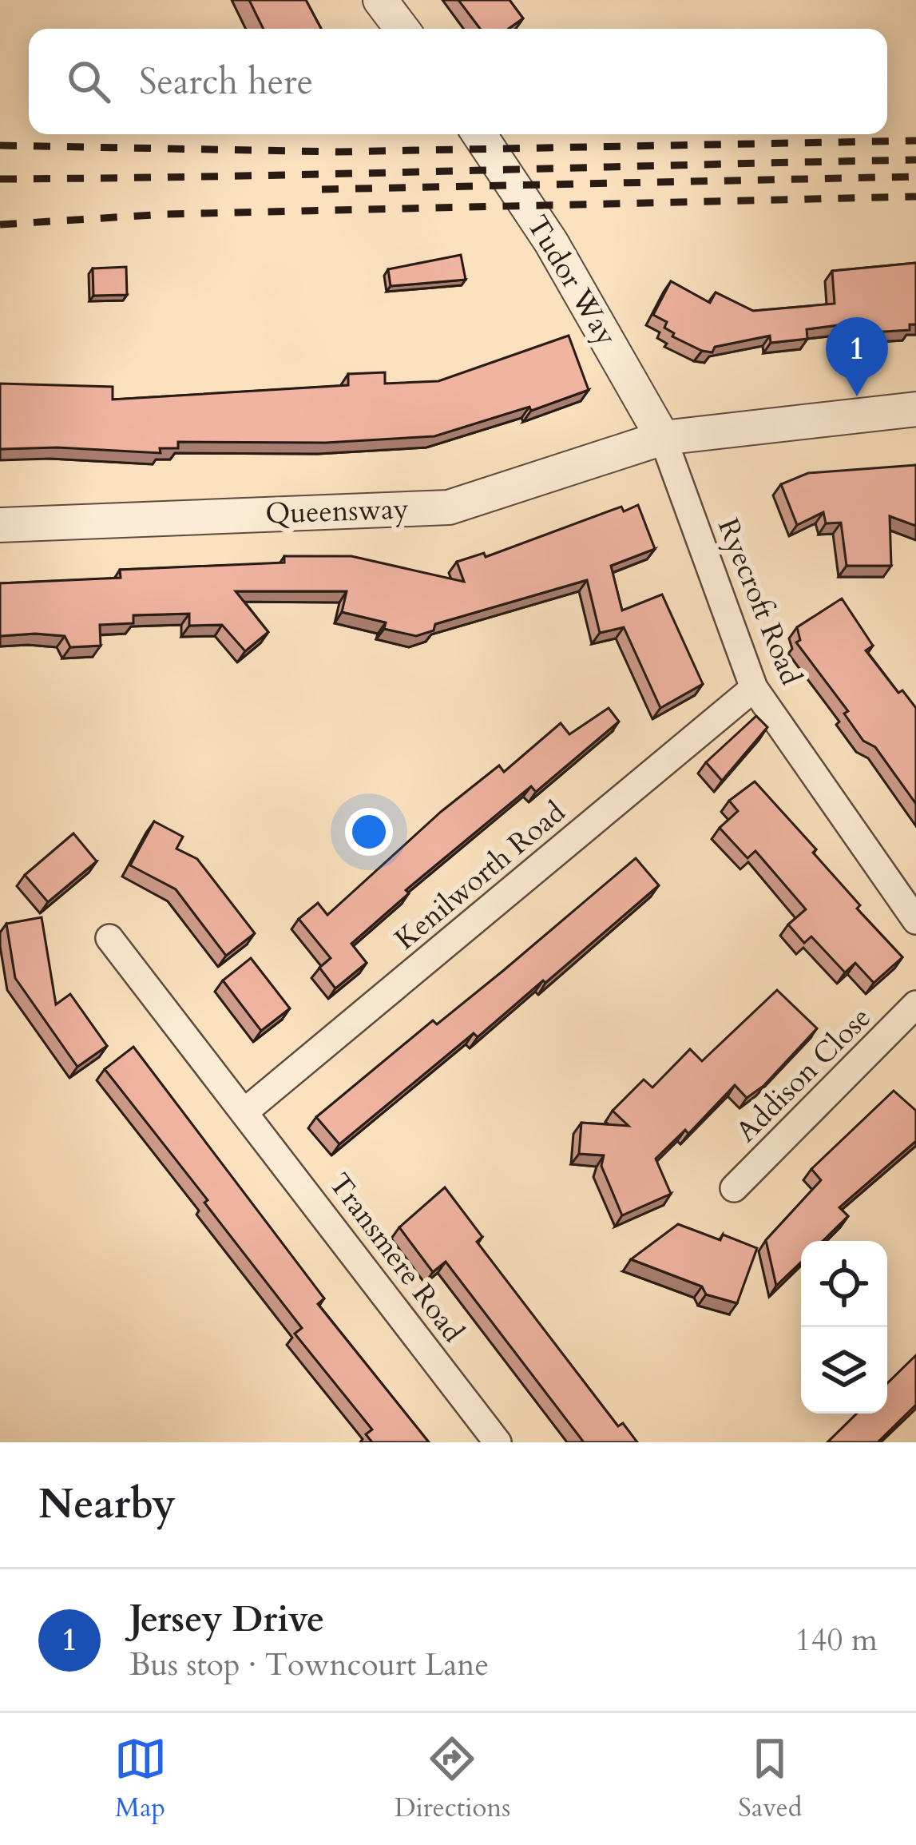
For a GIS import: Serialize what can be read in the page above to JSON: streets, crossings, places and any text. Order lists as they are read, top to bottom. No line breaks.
{"streets":{"street":["Tudor Way","Queensway","Ryecroft Road","Kenilworth Road","Addison Close","Transmere Road"]},"crossings":[["Tudor Way","Queensway"],["Tudor Way","Ryecroft Road"],["Queensway","Ryecroft Road"],["Ryecroft Road","Kenilworth Road"],["Kenilworth Road","Transmere Road"]],"page":{"search":"Search here","pins":"1","heading":"Nearby","list":[{"mark":"1","name":"Jersey Drive","note":"Bus stop · Towncourt Lane","value":"140 m"}],"nav":["Map","Directions","Saved"]}}
